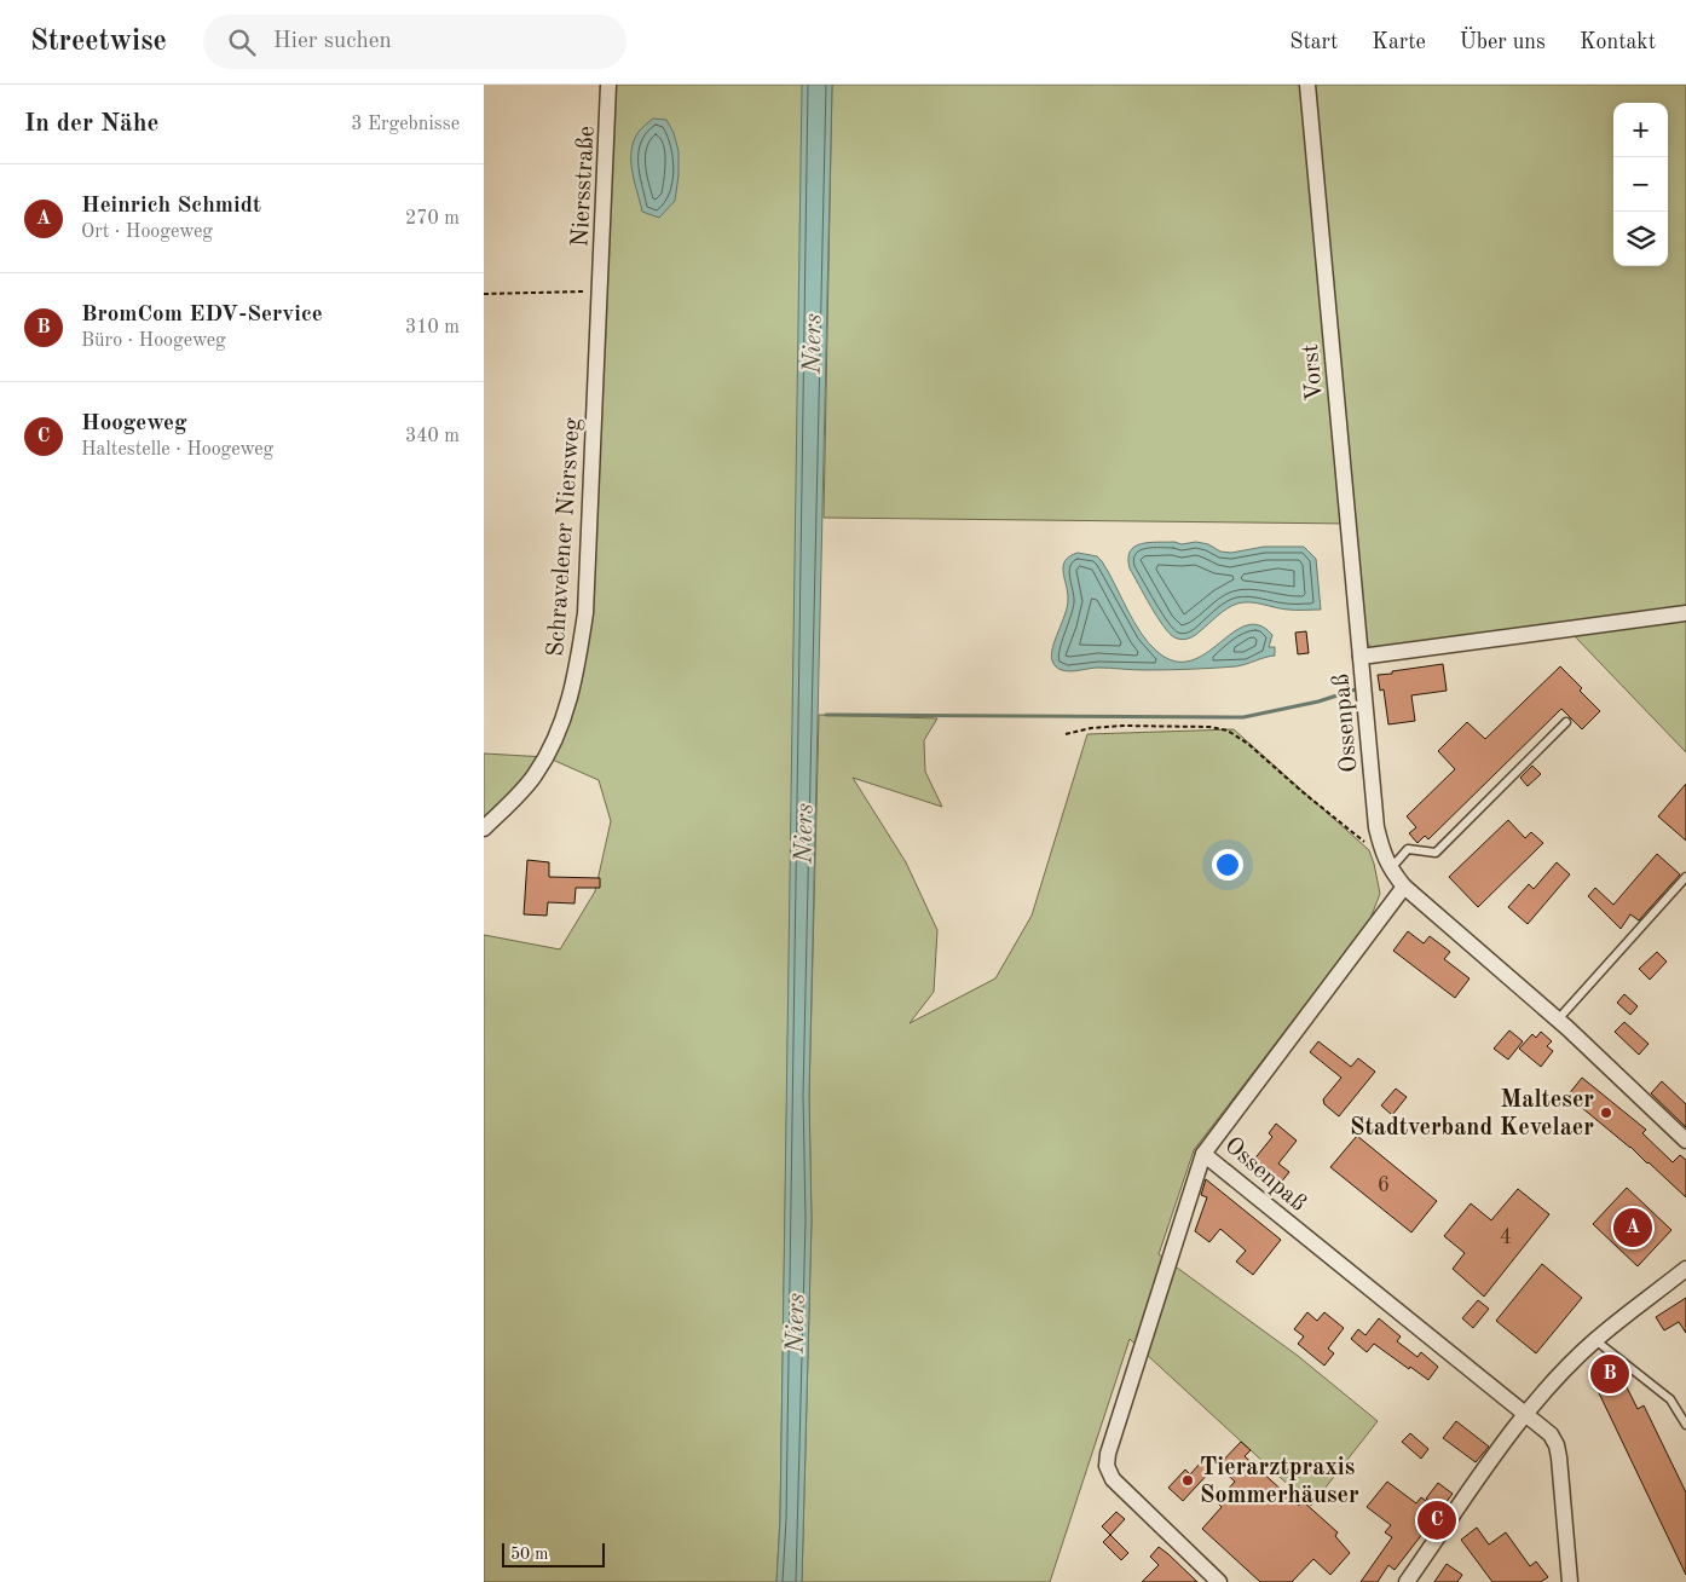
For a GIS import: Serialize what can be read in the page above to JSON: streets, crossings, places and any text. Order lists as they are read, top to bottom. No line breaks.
{"streets":{"street":["Niersstraße","Vorst","Schravelener Niersweg","Ossenpaß"]},"crossings":[["Niersstraße","Schravelener Niersweg"],["Vorst","Ossenpaß"]],"water":["Niers"],"places":["Malteser Stadtverband Kevelaer","Tierarztpraxis Sommerhäuser"],"house_numbers":["6","4"],"scale_bar":"50 m","page":{"header":"Streetwise","search":"Hier suchen","nav":["Start","Karte","Über uns","Kontakt"],"heading":["In der Nähe","3 Ergebnisse"],"map_buttons":["+","−"],"list":[{"mark":"A","name":"Heinrich Schmidt","note":"Ort · Hoogeweg","value":"270 m"},{"mark":"B","name":"BromCom EDV-Service","note":"Büro · Hoogeweg","value":"310 m"},{"mark":"C","name":"Hoogeweg","note":"Haltestelle · Hoogeweg","value":"340 m"}],"pins":["A","B","C"],"scale":"50 m"}}
